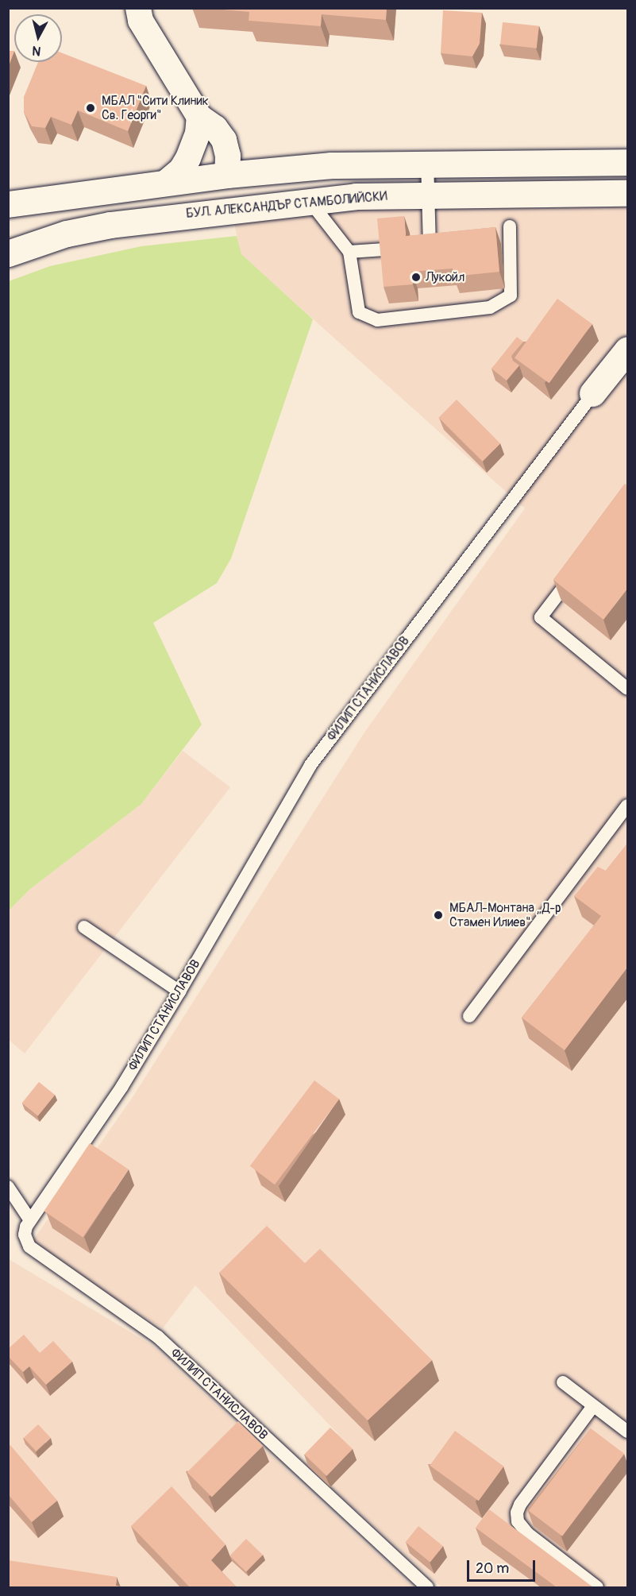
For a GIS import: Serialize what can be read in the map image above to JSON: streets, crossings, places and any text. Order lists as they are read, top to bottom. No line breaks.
{"streets":{"main road":["БУЛ. АЛЕКСАНДЪР СТАМБОЛИЙСКИ"],"lane":["ФИЛИП СТАНИСЛАВОВ"]},"places":["МБАЛ \"Сити Клиник Св. Георги\"","Лукойл","МБАЛ-Монтана „Д-р Стамен Илиев\""],"scale_bar":"20 m","north":"bottom"}
